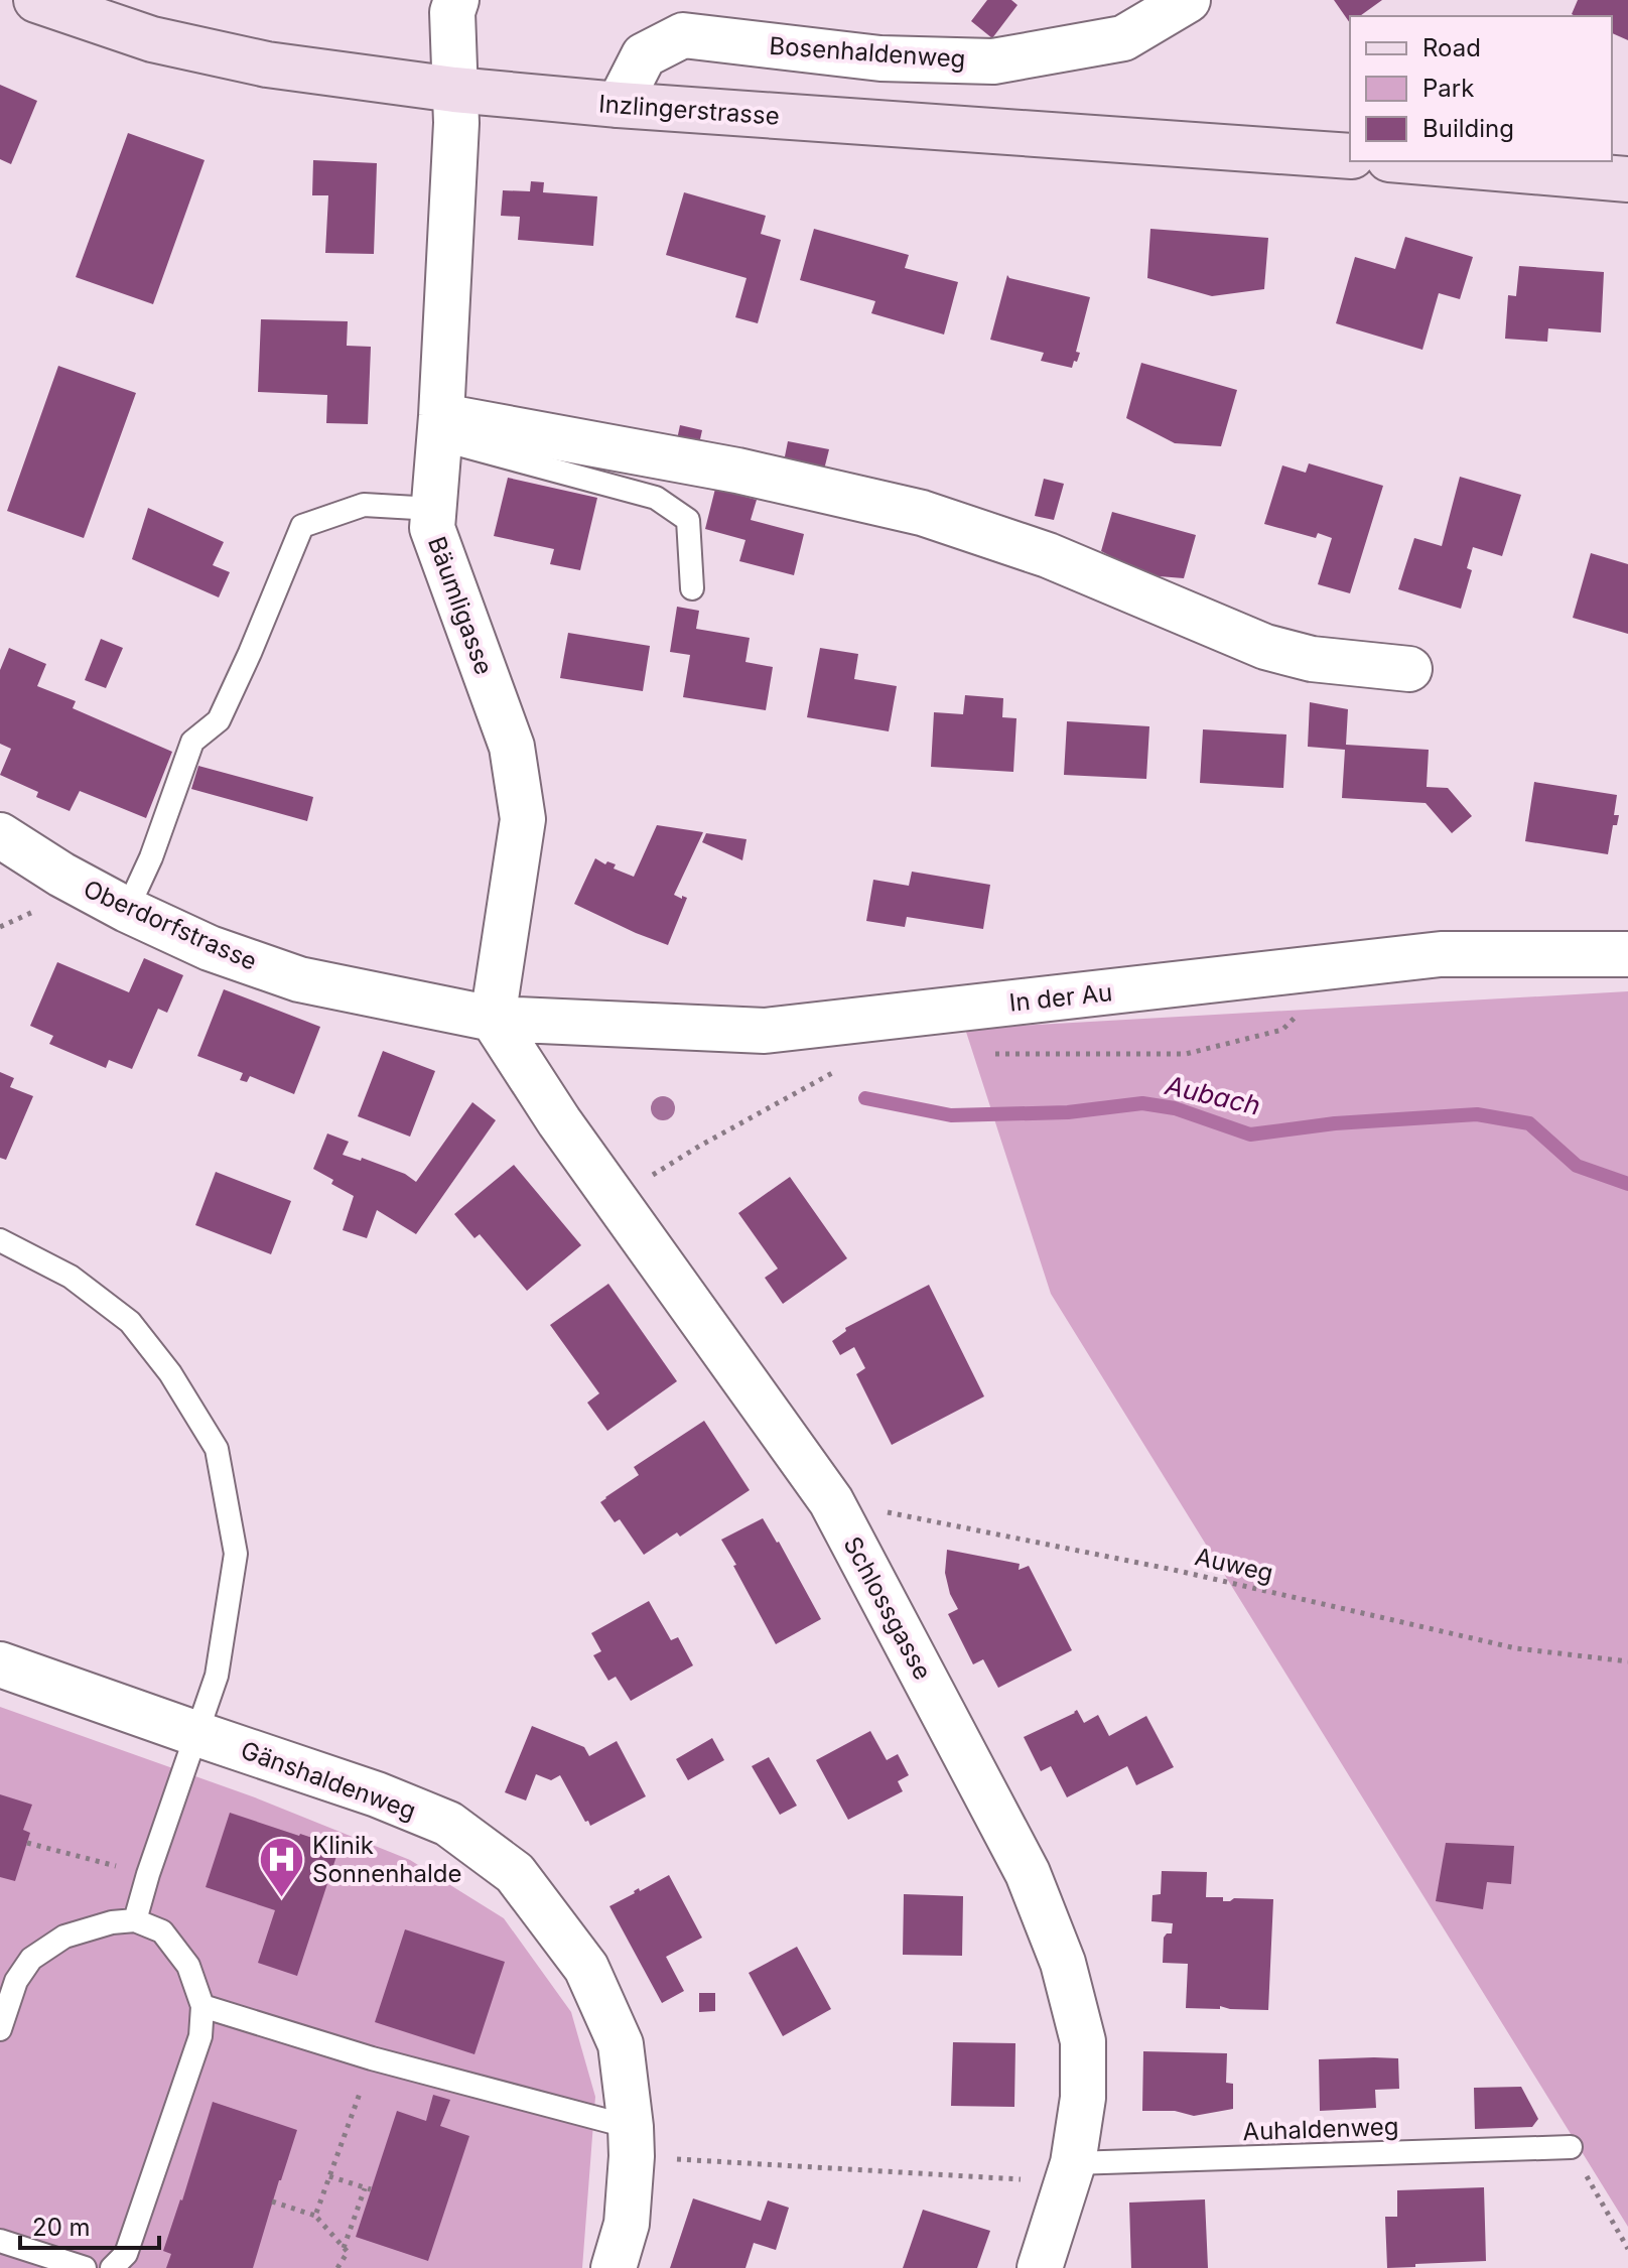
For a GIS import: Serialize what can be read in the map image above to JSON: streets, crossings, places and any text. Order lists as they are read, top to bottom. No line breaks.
{"streets":{"street":["Bosenhaldenweg","Inzlingerstrasse","Bäumligasse","Oberdorfstrasse","In der Au","Schlossgasse","Gänshaldenweg"],"lane":["Auhaldenweg"],"path":["Auweg"]},"crossings":[["Bosenhaldenweg","Inzlingerstrasse"],["Inzlingerstrasse","Bäumligasse"],["Bäumligasse","Oberdorfstrasse"],["Bäumligasse","In der Au"],["Bäumligasse","Schlossgasse"],["Oberdorfstrasse","In der Au"],["Oberdorfstrasse","Schlossgasse"],["In der Au","Schlossgasse"],["Auweg","Schlossgasse"],["Schlossgasse","Auhaldenweg"]],"water":["Aubach"],"places":{"hospital":["Klinik Sonnenhalde"]},"legend":["Road","Park","Building"],"scale_bar":"20 m"}
